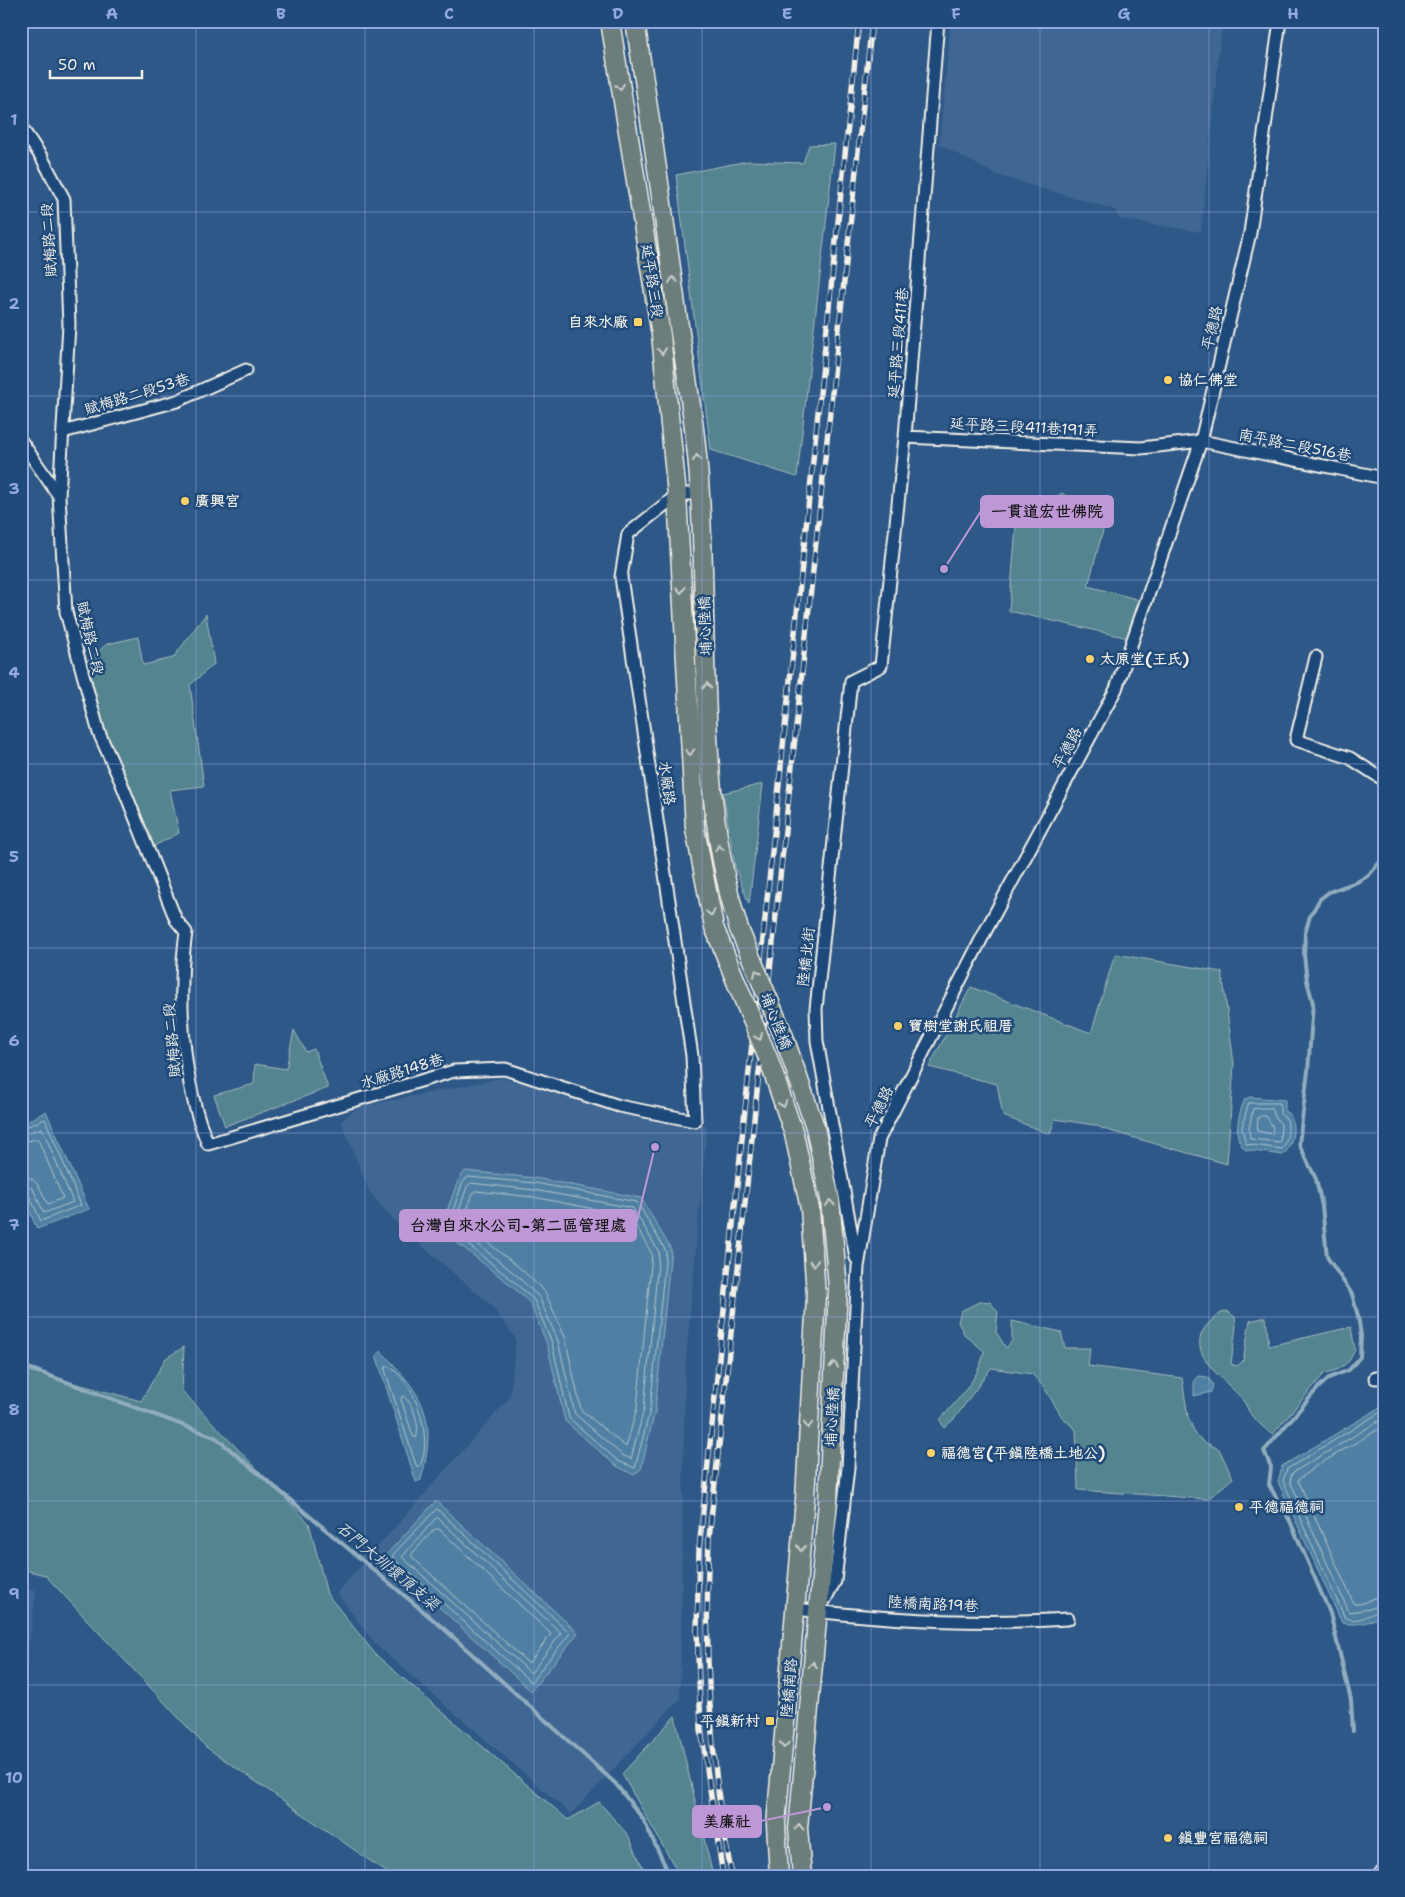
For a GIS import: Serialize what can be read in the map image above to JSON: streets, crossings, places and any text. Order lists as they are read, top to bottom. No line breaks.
{"streets":{"main road":["延平路三段","埔心陸橋","陸橋南路"],"street":["賦梅路二段","平德路","延平路三段411巷","賦梅路二段53巷","延平路三段411巷191弄","南平路二段516巷","水廠路","陸橋北街","水廠路148巷","陸橋南路19巷"]},"crossings":[["賦梅路二段","賦梅路二段53巷"],["賦梅路二段","水廠路148巷"],["延平路三段","埔心陸橋"],["延平路三段","水廠路"],["平德路","延平路三段411巷191弄"],["平德路","南平路二段516巷"],["平德路","陸橋北街"],["平德路","陸橋南路"],["延平路三段411巷","延平路三段411巷191弄"],["延平路三段411巷","陸橋北街"],["延平路三段411巷191弄","南平路二段516巷"],["埔心陸橋","陸橋南路"],["水廠路","水廠路148巷"],["陸橋南路19巷","陸橋南路"]],"water":["石門大圳環頂支渠"],"places":{"transit":["自來水廠","平鎮新村"],"other":["協仁佛堂","廣興宮","一貫道宏世佛院","太原堂(王氏)","寶樹堂謝氏祖厝","台灣自來水公司-第二區管理處","福德宮(平鎮陸橋土地公)","平德福德祠","美廉社","鎮豐宮福德祠"]},"scale_bar":"50 m","grid":{"columns":["A","B","C","D","E","F","G","H"],"rows":["1","2","3","4","5","6","7","8","9","10"]}}
